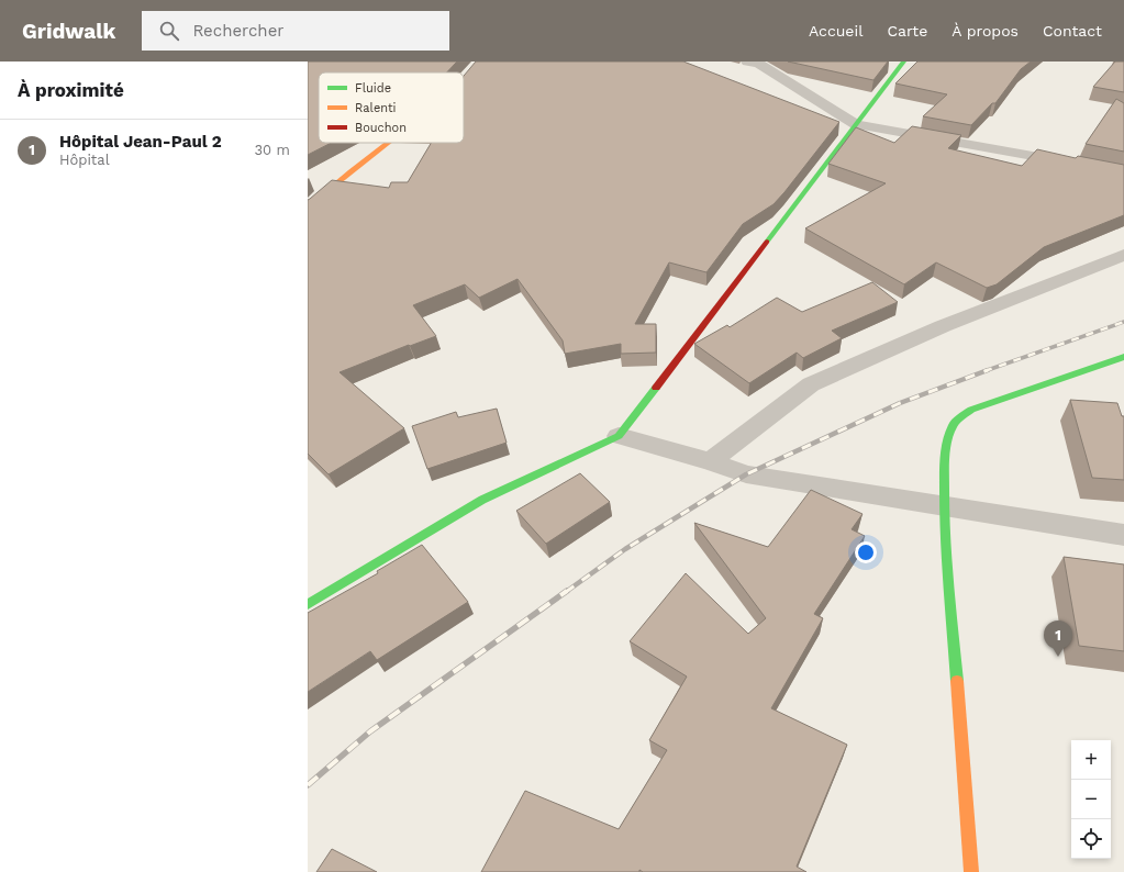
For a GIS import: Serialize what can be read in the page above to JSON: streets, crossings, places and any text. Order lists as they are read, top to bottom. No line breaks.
{"legend":["Fluide","Ralenti","Bouchon"],"page":{"header":"Gridwalk","search":"Rechercher","nav":["Accueil","Carte","À propos","Contact"],"heading":"À proximité","list":[{"mark":"1","name":"Hôpital Jean-Paul 2","note":"Hôpital","value":"30 m"}],"pins":"1","map_buttons":["+","−"]}}
